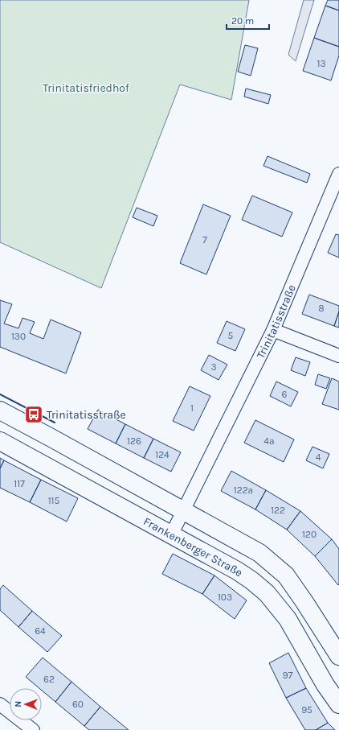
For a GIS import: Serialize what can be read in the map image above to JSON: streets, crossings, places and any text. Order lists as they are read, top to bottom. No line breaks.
{"streets":{"main road":["Frankenberger Straße"],"street":["Trinitatisstraße"]},"crossings":[["Trinitatisstraße","Frankenberger Straße"]],"parks":["Trinitatisfriedhof"],"places":{"bus stop":["Trinitatisstraße"]},"house_numbers":["13","7","8","5","130","3","6","1","126","4a","124","4","117","122a","115","122","120","103","64","97","62","60","95"],"scale_bar":"20 m","north":"left"}
